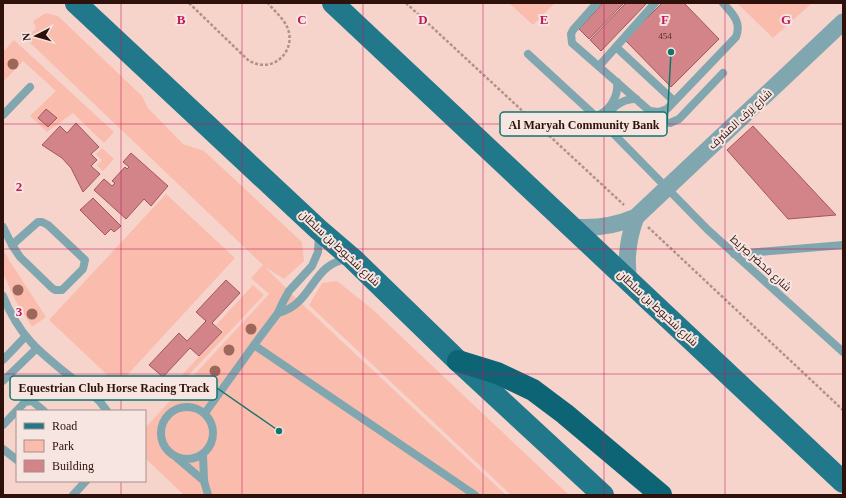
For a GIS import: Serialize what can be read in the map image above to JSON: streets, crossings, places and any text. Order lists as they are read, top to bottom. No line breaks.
{"streets":{"main road":["شارع شخبوط بن سلطان"],"street":["شارع يَرف المشرف"],"lane":["شارع مَحضَر صِرَيط"]},"crossings":[["شارع يَرف المشرف","شارع شخبوط بن سلطان"],["شارع يَرف المشرف","شارع مَحضَر صِرَيط"]],"places":["Al Maryah Community Bank","Equestrian Club Horse Racing Track"],"house_numbers":["454"],"legend":["Road","Park","Building"],"north":"left","grid":{"columns":["B","C","D","E","F","G"],"rows":["2","3"]}}
